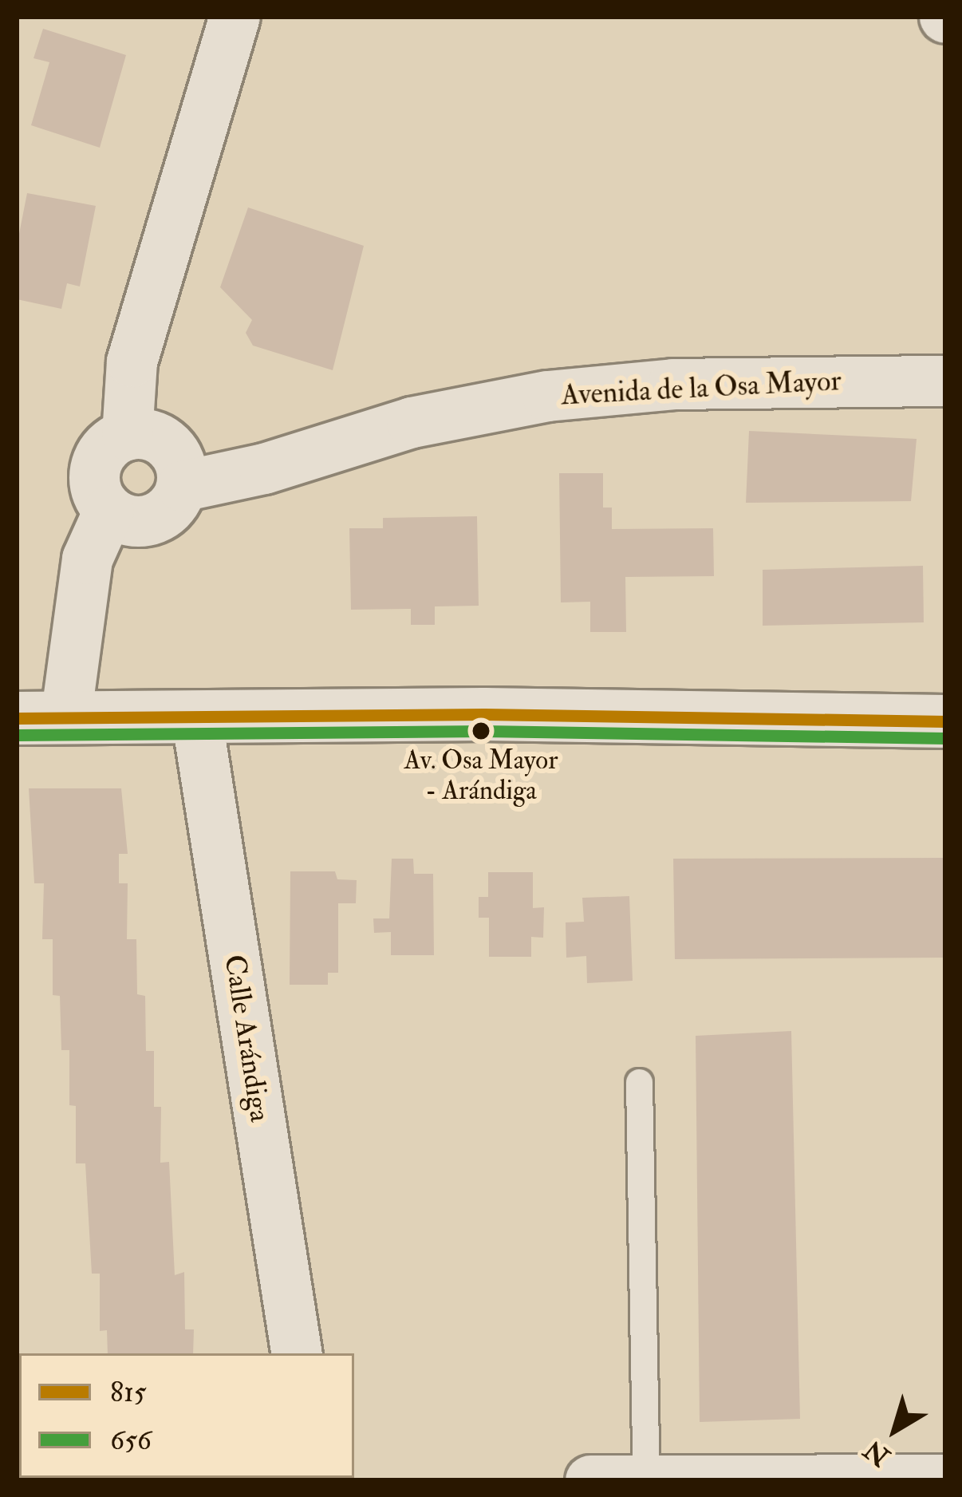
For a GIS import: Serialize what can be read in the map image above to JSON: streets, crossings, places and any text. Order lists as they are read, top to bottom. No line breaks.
{"streets":{"street":["Avenida de la Osa Mayor","Calle Arándiga"]},"places":["Av. Osa Mayor - Arándiga"],"lines":["transit line 815","transit line 656"],"legend":["815","656"],"north":"bottom left"}
